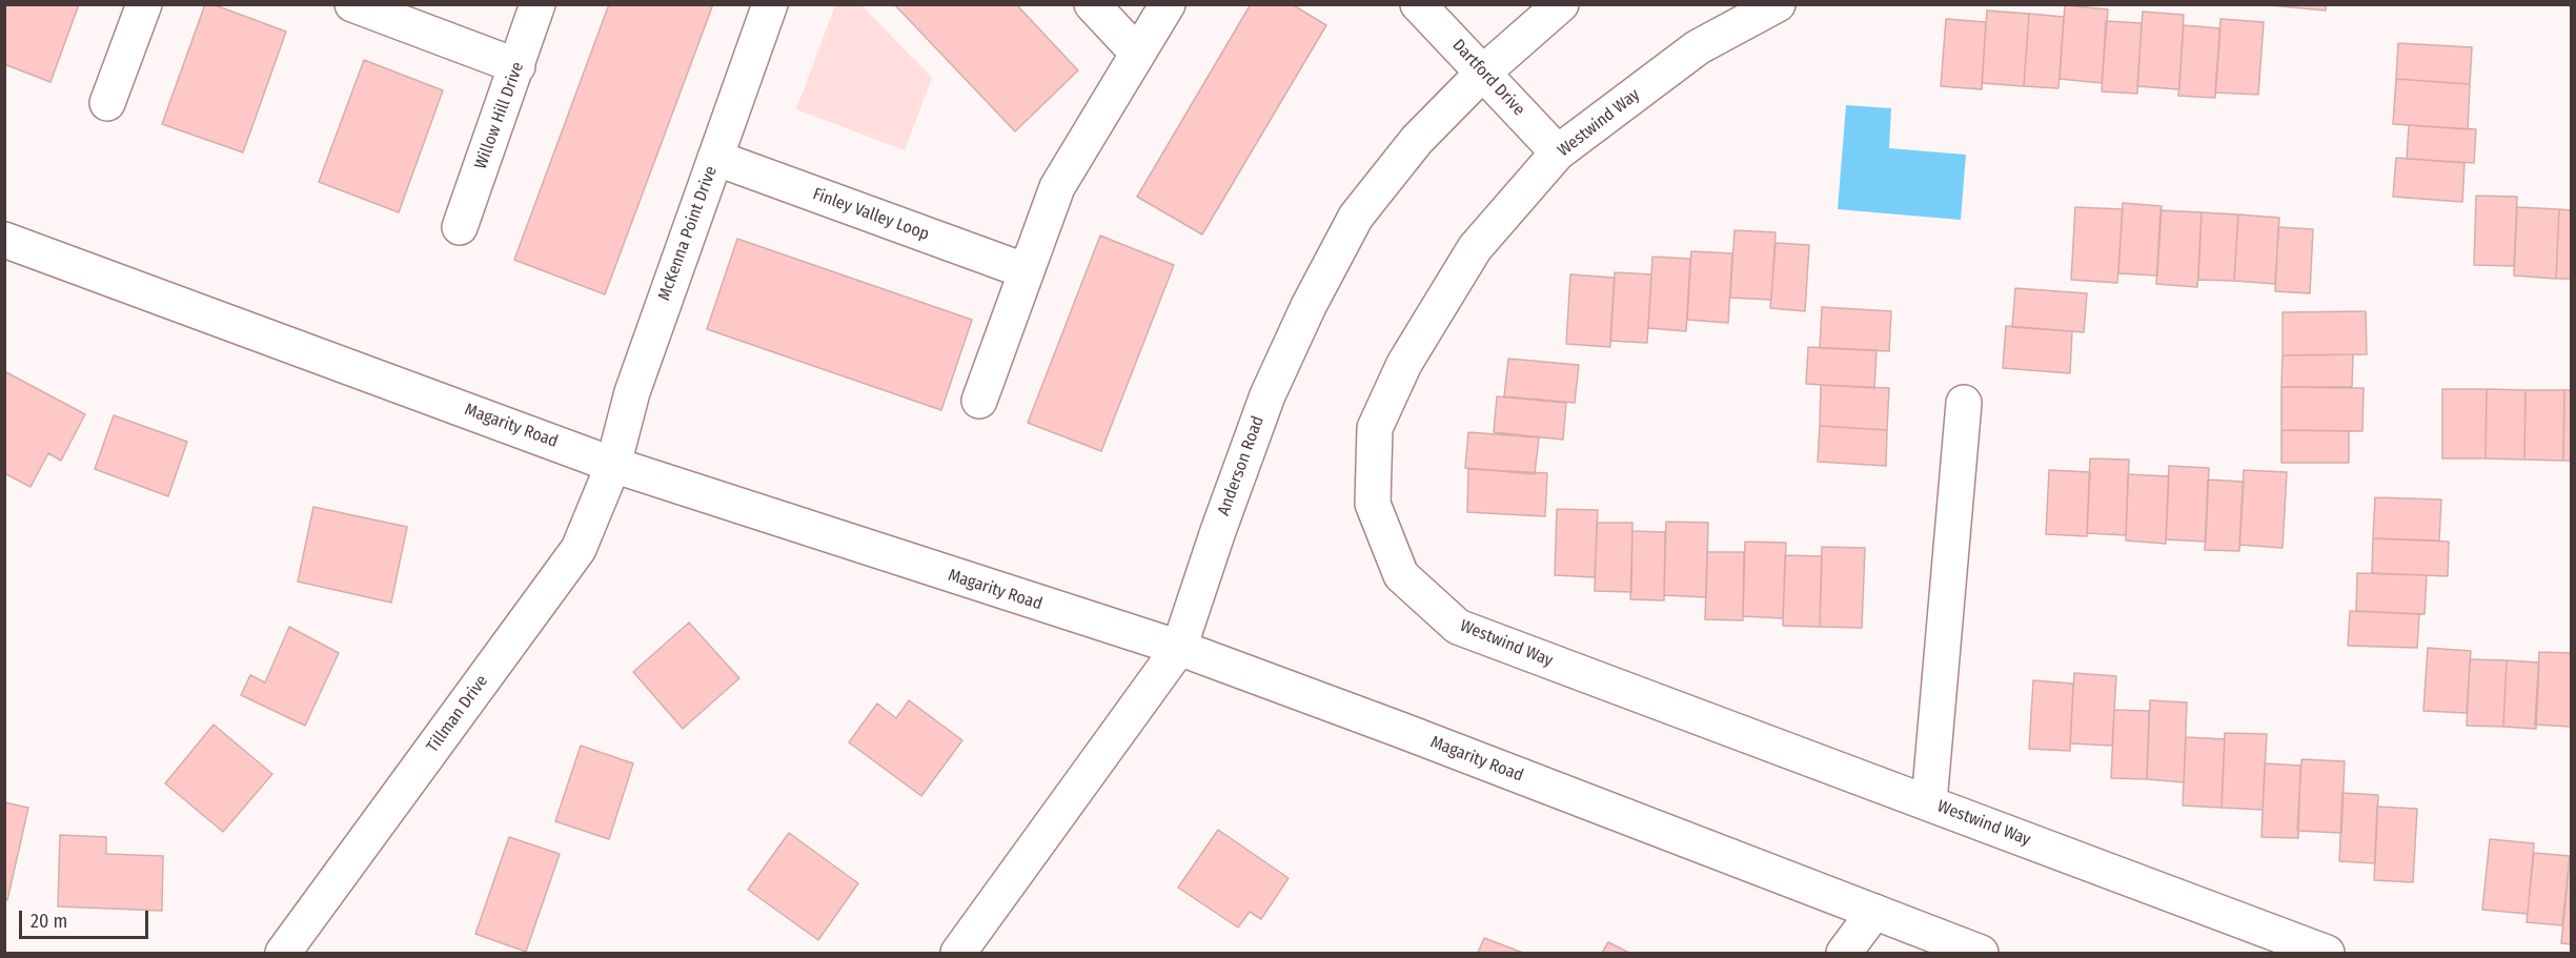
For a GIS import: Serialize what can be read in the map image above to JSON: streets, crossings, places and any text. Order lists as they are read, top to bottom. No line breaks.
{"streets":{"street":["Dartford Drive","Willow Hill Drive","Westwind Way","Finley Valley Loop","McKenna Point Drive","Magarity Road","Anderson Road","Tillman Drive"]},"crossings":[["Dartford Drive","Westwind Way"],["Dartford Drive","Anderson Road"],["Finley Valley Loop","McKenna Point Drive"],["McKenna Point Drive","Magarity Road"],["McKenna Point Drive","Tillman Drive"],["Magarity Road","Anderson Road"],["Magarity Road","Tillman Drive"]],"scale_bar":"20 m"}
